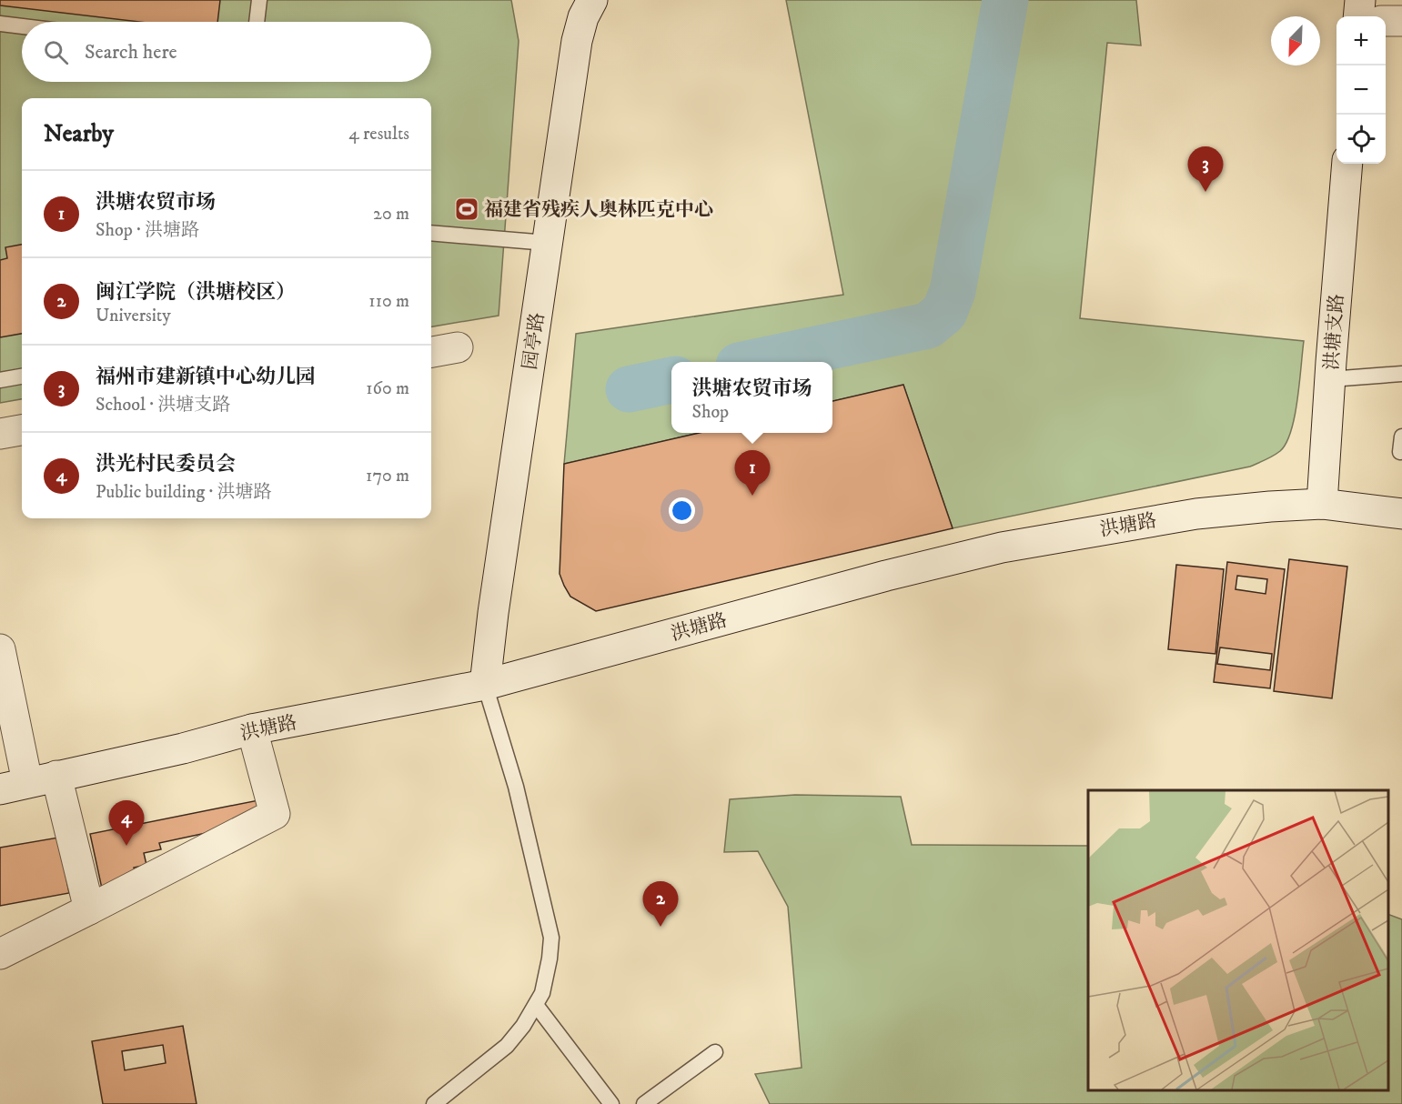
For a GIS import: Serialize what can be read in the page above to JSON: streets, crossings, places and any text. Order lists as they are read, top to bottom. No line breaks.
{"streets":{"street":["洪塘支路","园亭路","洪塘路"]},"crossings":[["洪塘支路","洪塘路"],["园亭路","洪塘路"]],"places":{"sports":["福建省残疾人奥林匹克中心"]},"north":"bottom left","page":{"map_buttons":["+","−"],"search":"Search here","heading":["Nearby","4 results"],"pins":["3","1","4","2"],"list":[{"mark":"1","name":"洪塘农贸市场","note":"Shop · 洪塘路","value":"20 m"},{"mark":"2","name":"闽江学院（洪塘校区）","note":"University","value":"110 m"},{"mark":"3","name":"福州市建新镇中心幼儿园","note":"School · 洪塘支路","value":"160 m"},{"mark":"4","name":"洪光村民委员会","note":"Public building · 洪塘路","value":"170 m"}],"popup":["洪塘农贸市场","Shop"]}}
